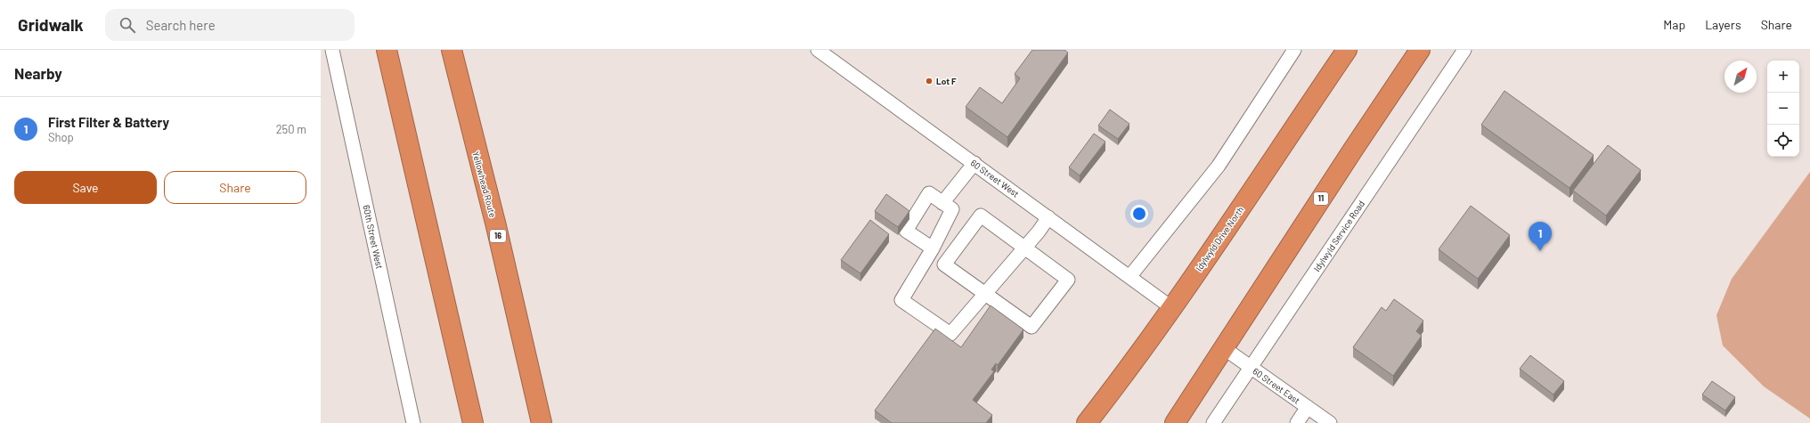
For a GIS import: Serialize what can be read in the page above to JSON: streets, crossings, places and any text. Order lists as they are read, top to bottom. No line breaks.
{"streets":{"highway":["Yellowhead Route","11","16","Idylwyld Drive North"],"street":["60 Street West","Idylwyld Service Road","60th Street West","60 Street East"]},"crossings":[["60 Street West","Idylwyld Drive North"],["11","60 Street East"],["Idylwyld Service Road","60 Street East"]],"places":["Lot F"],"north":"top right","page":{"header":"Gridwalk","search":"Search here","nav":["Map","Layers","Share"],"heading":"Nearby","map_buttons":["+","−"],"list":[{"mark":"1","name":"First Filter & Battery","note":"Shop","value":"250 m"}],"buttons":["Save","Share"],"pins":"1"}}
